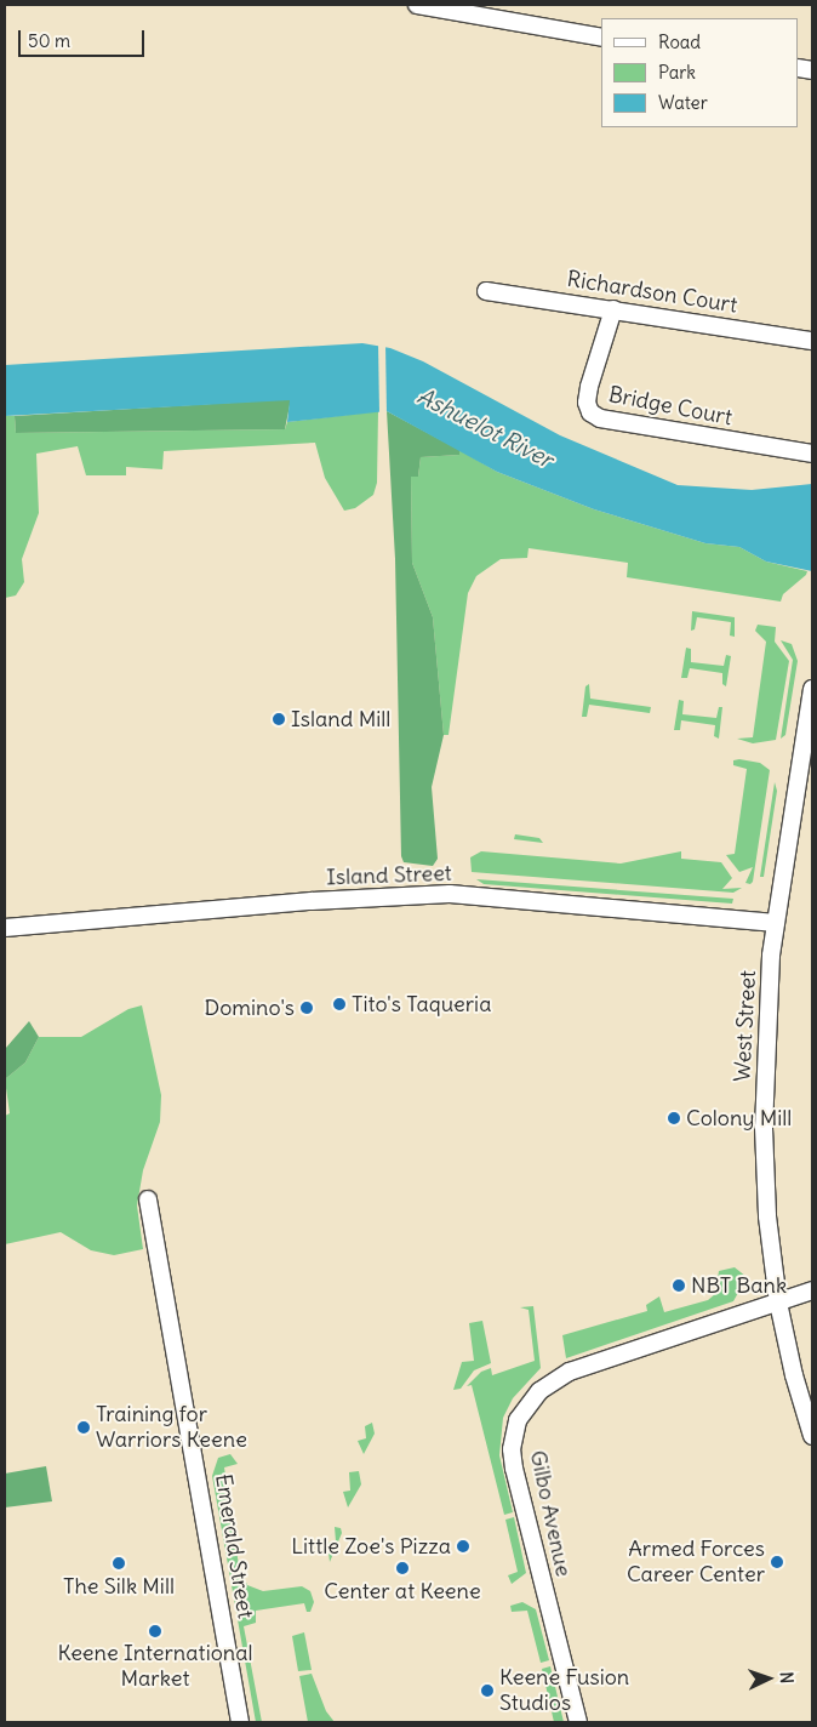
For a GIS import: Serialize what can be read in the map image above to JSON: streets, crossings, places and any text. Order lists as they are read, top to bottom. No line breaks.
{"streets":{"street":["Richardson Court","Bridge Court","Island Street","West Street","Gilbo Avenue","Emerald Street"]},"crossings":[["Richardson Court","Bridge Court"],["Island Street","West Street"],["West Street","Gilbo Avenue"]],"water":["Ashuelot River"],"places":["Island Mill","Tito's Taqueria","Domino's","Colony Mill","NBT Bank","Training for Warriors Keene","Little Zoe's Pizza","Armed Forces Career Center","The Silk Mill","Center at Keene","Keene International Market","Keene Fusion Studios"],"legend":["Road","Park","Water"],"scale_bar":"50 m","north":"right"}
